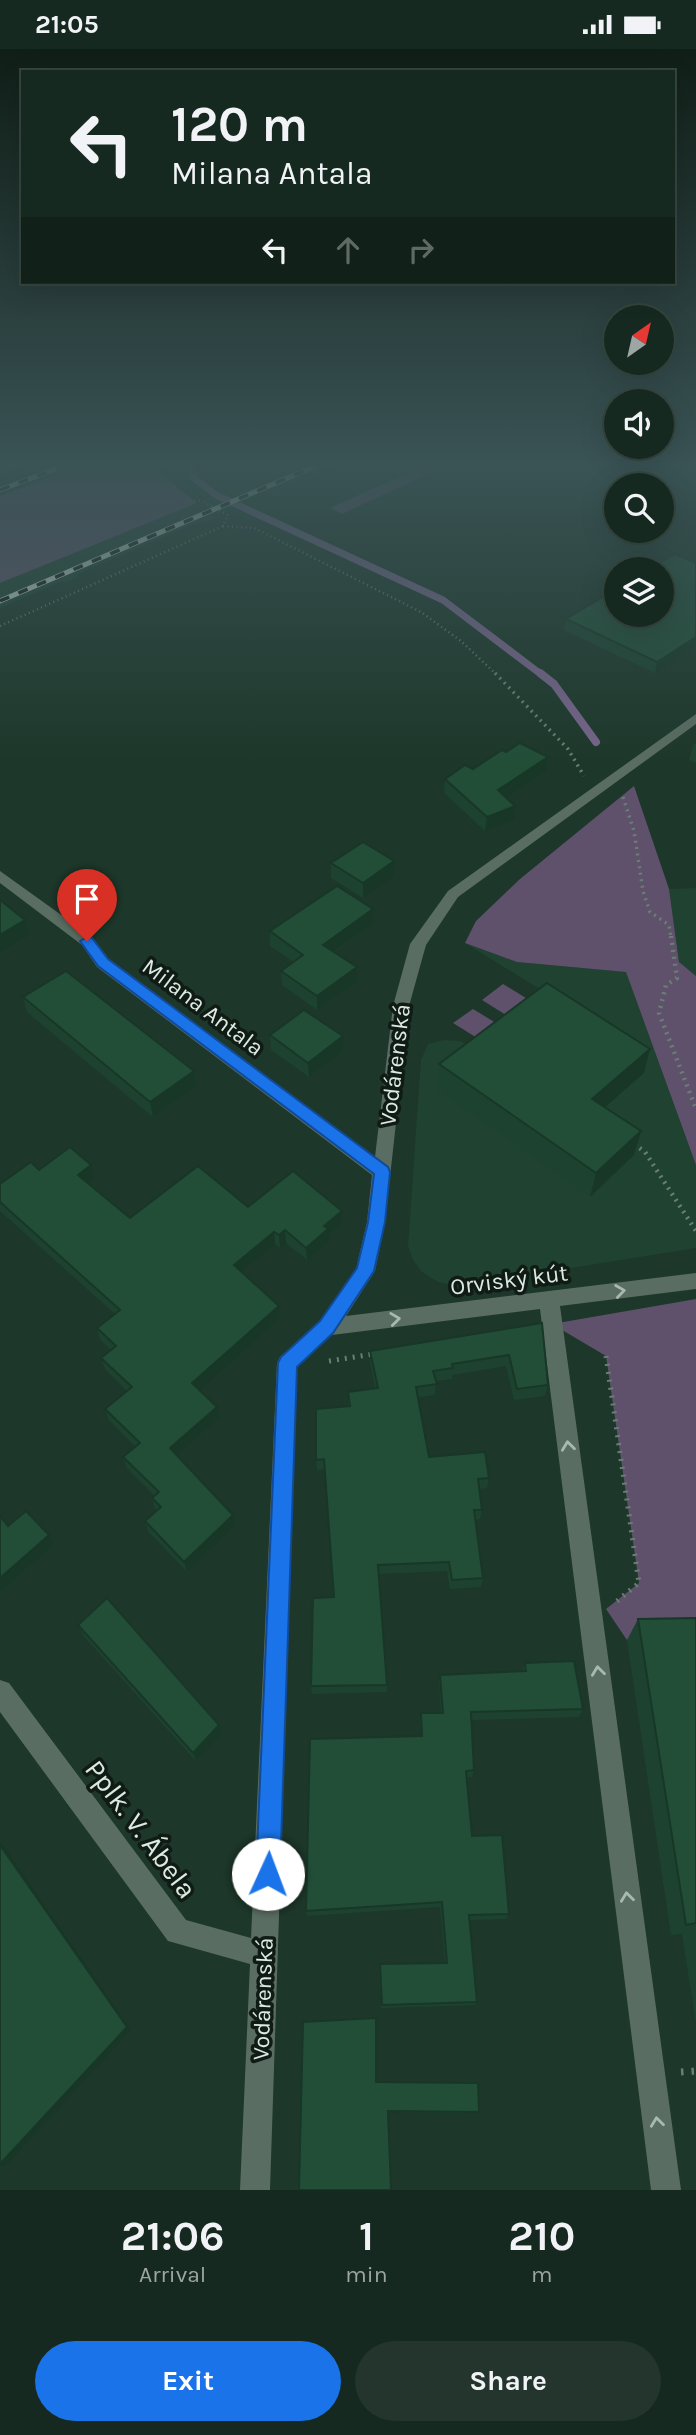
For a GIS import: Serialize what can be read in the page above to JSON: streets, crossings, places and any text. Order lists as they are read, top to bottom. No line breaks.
{"streets":{"street":["Milana Antala","Vodárenská","Orviský kút","Pplk. V. Ábela"]},"crossings":[["Milana Antala","Vodárenská"],["Vodárenská","Orviský kút"],["Vodárenská","Pplk. V. Ábela"]],"one_way":["Orviský kút"],"north":"top right","page":{"status":"21:05","turn":["120 m","Milana Antala"],"eta":["21:06","Arrival","1","min","210","m"],"buttons":["Exit","Share"]}}
